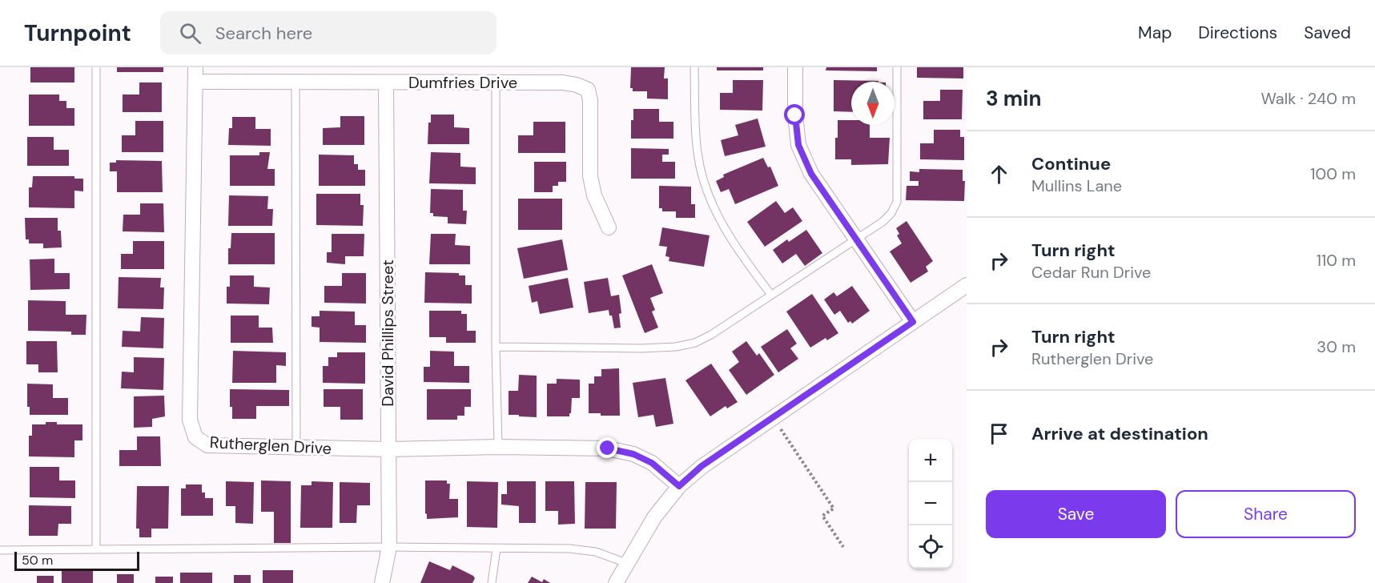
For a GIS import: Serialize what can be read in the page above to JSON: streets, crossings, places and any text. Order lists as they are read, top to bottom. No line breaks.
{"streets":{"street":["Dumfries Drive","David Phillips Street","Rutherglen Drive"]},"crossings":[["Dumfries Drive","David Phillips Street"],["Dumfries Drive","Rutherglen Drive"],["David Phillips Street","Rutherglen Drive"]],"scale_bar":"50 m","north":"bottom","page":{"header":"Turnpoint","search":"Search here","nav":["Map","Directions","Saved"],"heading":["3 min","Walk · 240 m"],"list":[["Continue","Mullins Lane","100 m"],["Turn right","Cedar Run Drive","110 m"],["Turn right","Rutherglen Drive","30 m"],"Arrive at destination"],"map_buttons":["+","−"],"buttons":["Save","Share"],"scale":"50 m"}}
